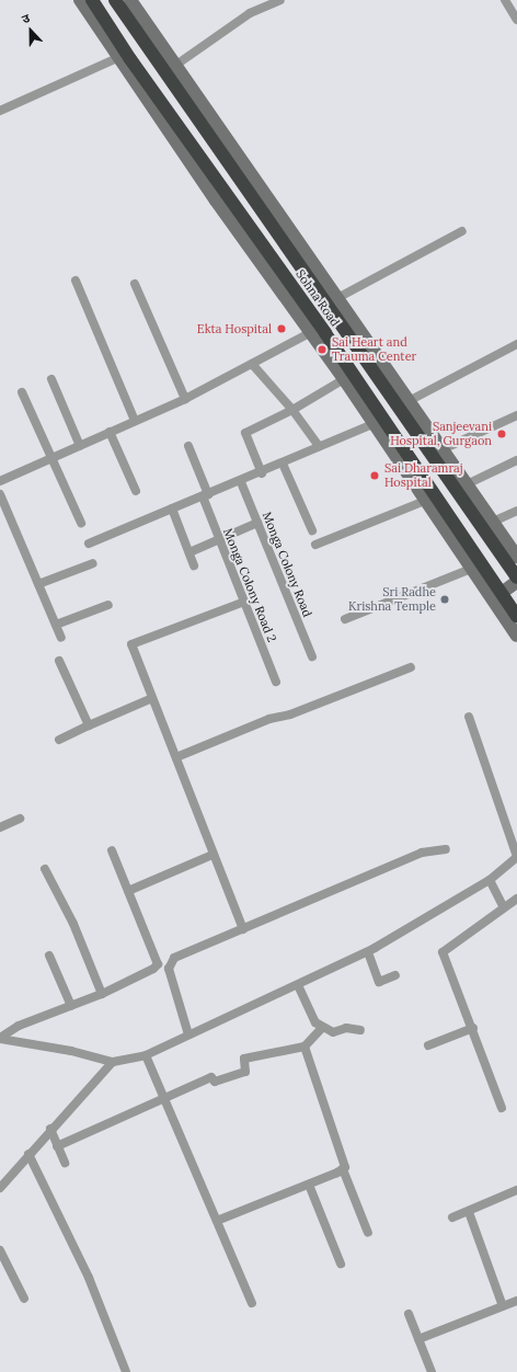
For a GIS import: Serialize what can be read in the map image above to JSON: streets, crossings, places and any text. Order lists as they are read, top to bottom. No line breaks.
{"streets":{"highway":["Sohna Road"],"street":["Monga Colony Road","Monga Colony Road 2"]},"places":["Ekta Hospital","Sai Heart and Trauma Center","Sanjeevani Hospital, Gurgaon","Sai Dharamraj Hospital","Sri Radhe Krishna Temple"],"north":"top"}
